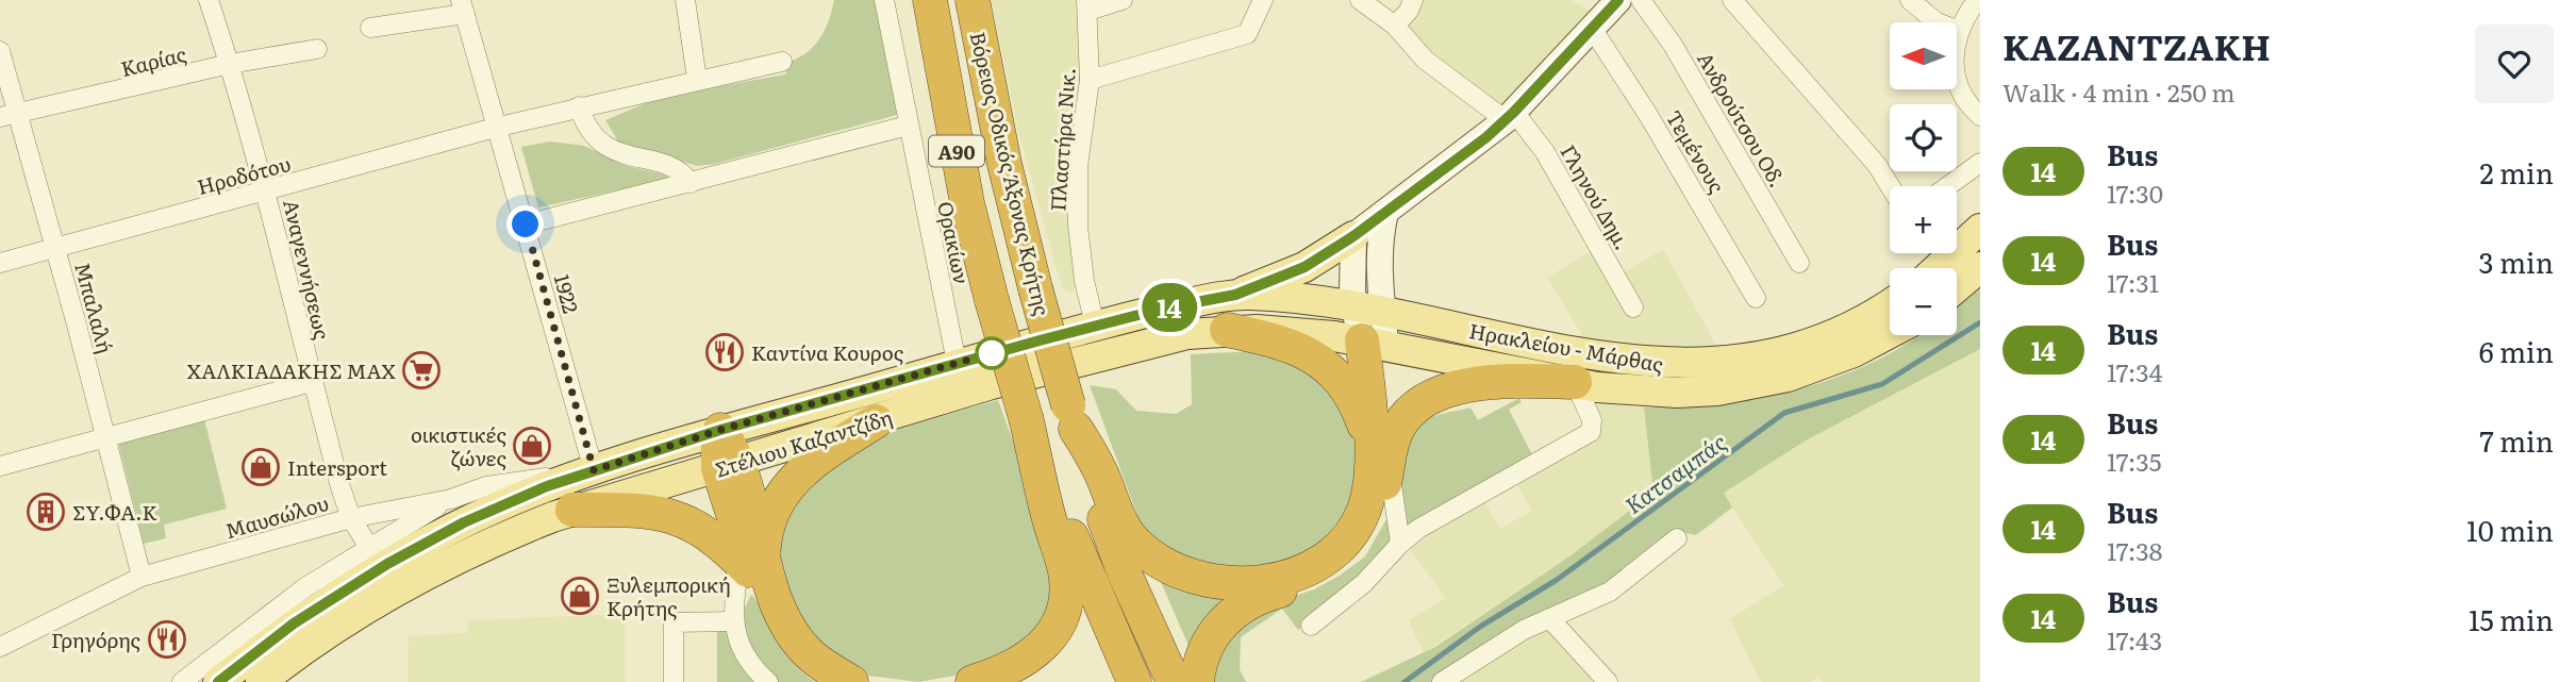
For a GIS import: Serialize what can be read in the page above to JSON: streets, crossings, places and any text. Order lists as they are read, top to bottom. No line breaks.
{"streets":{"highway":["Α90","Βόρειος Οδικός Άξονας Κρήτης"],"main road":["Ηρακλείου - Μάρθας","Στέλιου Καζαντζίδη"],"street":["Καρίας","Ανδρούτσου Οδ.","Πλαστήρα Νικ.","Τεμένους","Ηροδότου","Γληνού Δημ.","Ορακίων","Αναγεννήσεως","1922","Μπαλαλή","Μαυσώλου"]},"crossings":[["Καρίας","Αναγεννήσεως"],["Καρίας","Μπαλαλή"],["Πλαστήρα Νικ.","Στέλιου Καζαντζίδη"],["Ηροδότου","Αναγεννήσεως"],["Ηροδότου","1922"],["Ηροδότου","Μπαλαλή"],["Ορακίων","Στέλιου Καζαντζίδη"],["Αναγεννήσεως","Μαυσώλου"],["1922","Στέλιου Καζαντζίδη"],["1922","Μαυσώλου"],["Μπαλαλή","Μαυσώλου"],["Ηρακλείου - Μάρθας","Στέλιου Καζαντζίδη"],["Στέλιου Καζαντζίδη","Μαυσώλου"]],"water":["Κατσαμπάς"],"places":{"restaurant":["Καντίνα Κουρος","Γρηγόρης"],"supermarket":["ΧΑΛΚΙΑΔΑΚΗΣ MAX"],"shop":["οικιστικές ζώνες","Intersport","Ξυλεμπορική Κρήτης"],"building":["ΣΥ.ΦΑ.Κ"]},"lines":["bus line 14"],"north":"left","page":{"on_map":"14","heading":["ΚΑΖΑΝΤΖΑΚΗ","Walk · 4 min · 250 m"],"map_buttons":["+","−"],"list":[{"mark":"14","name":"Bus","note":"17:30","value":"2 min"},{"mark":"14","name":"Bus","note":"17:31","value":"3 min"},{"mark":"14","name":"Bus","note":"17:34","value":"6 min"},{"mark":"14","name":"Bus","note":"17:35","value":"7 min"},{"mark":"14","name":"Bus","note":"17:38","value":"10 min"},{"mark":"14","name":"Bus","note":"17:43","value":"15 min"}]}}
